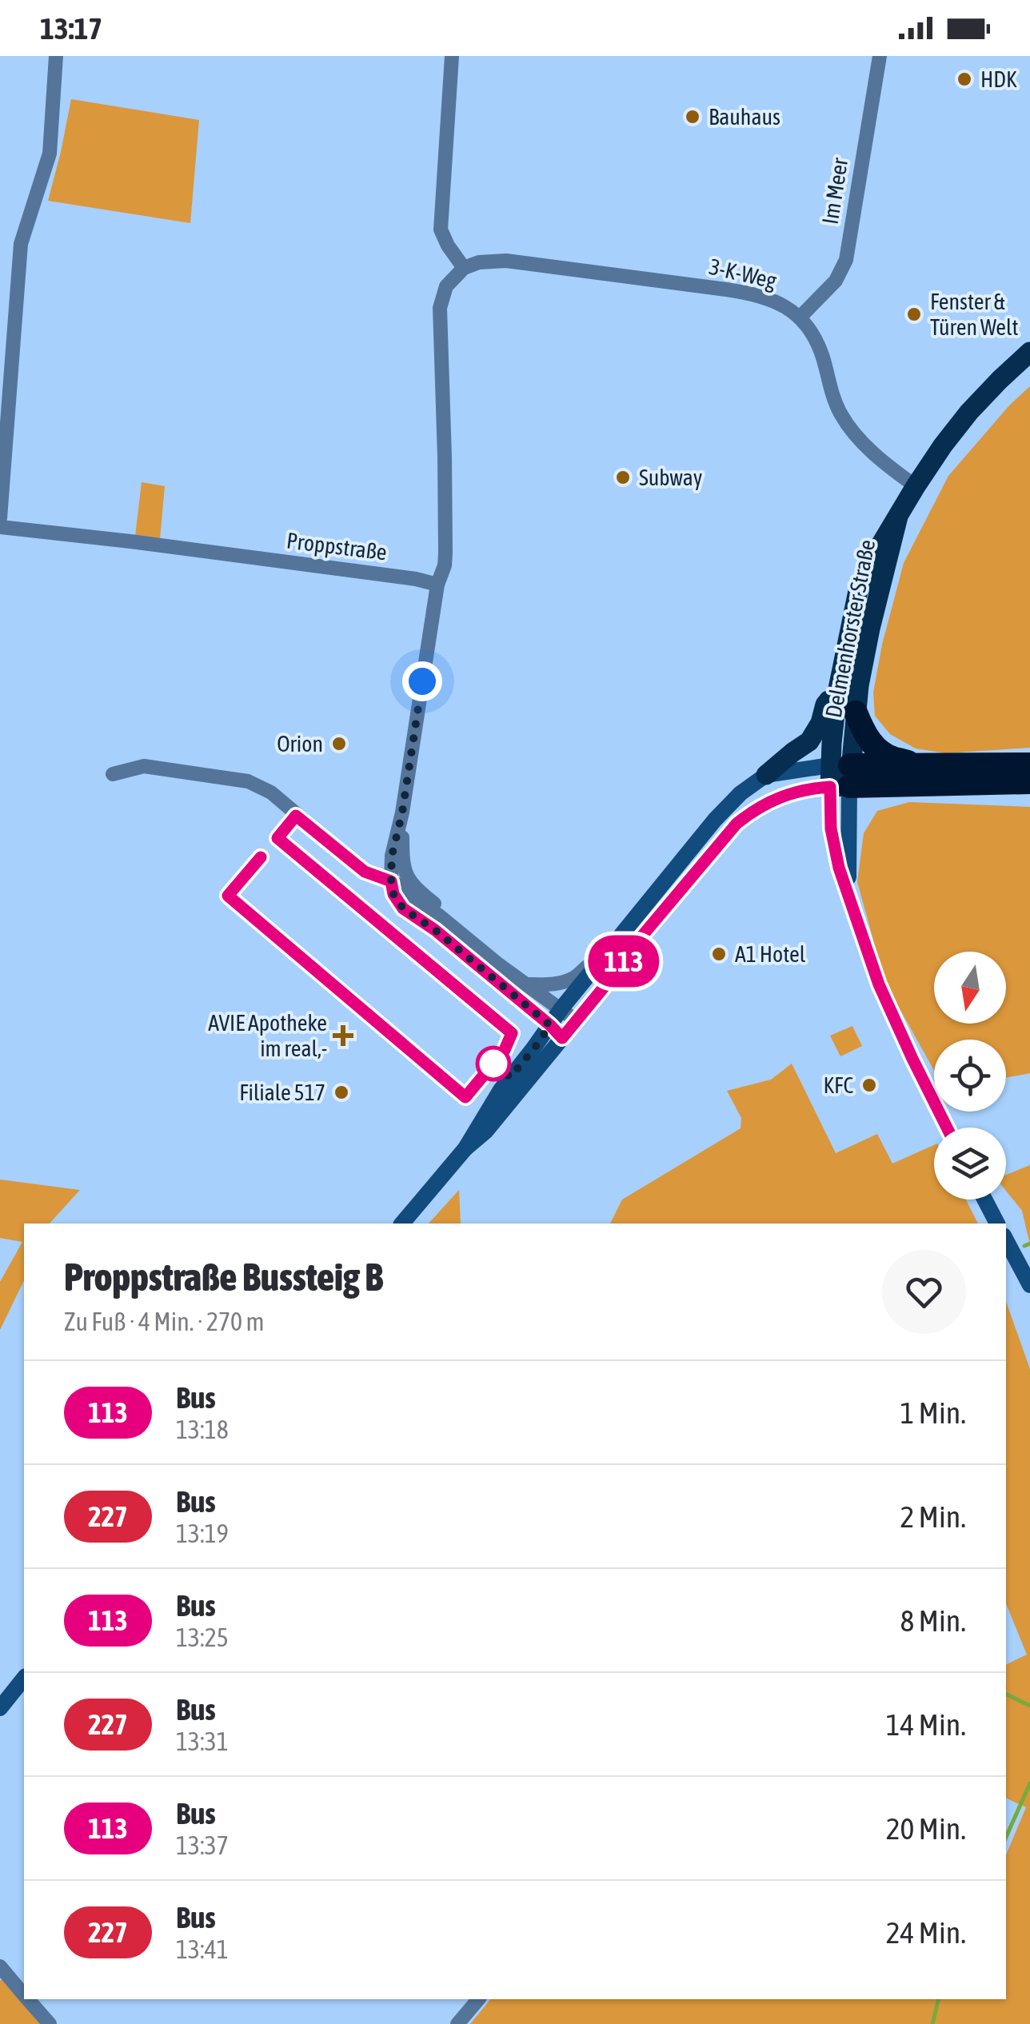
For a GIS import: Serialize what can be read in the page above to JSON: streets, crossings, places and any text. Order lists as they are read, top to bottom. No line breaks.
{"streets":{"main road":["Delmenhorster Straße"],"street":["Im Meer","3-K-Weg","Proppstraße"]},"crossings":[["Im Meer","3-K-Weg"],["3-K-Weg","Delmenhorster Straße"]],"places":{"other":["HDK","Bauhaus","Fenster & Türen Welt","Subway","Orion","A1 Hotel","KFC","Filiale 517"],"health":["AVIE Apotheke im real,-"]},"lines":["bus line 113"],"north":"bottom","page":{"status":"13:17","on_map":"113","heading":["Proppstraße Bussteig B","Zu Fuß · 4 Min. · 270 m"],"list":[{"mark":"113","name":"Bus","note":"13:18","value":"1 Min."},{"mark":"227","name":"Bus","note":"13:19","value":"2 Min."},{"mark":"113","name":"Bus","note":"13:25","value":"8 Min."},{"mark":"227","name":"Bus","note":"13:31","value":"14 Min."},{"mark":"113","name":"Bus","note":"13:37","value":"20 Min."},{"mark":"227","name":"Bus","note":"13:41","value":"24 Min."}]}}
